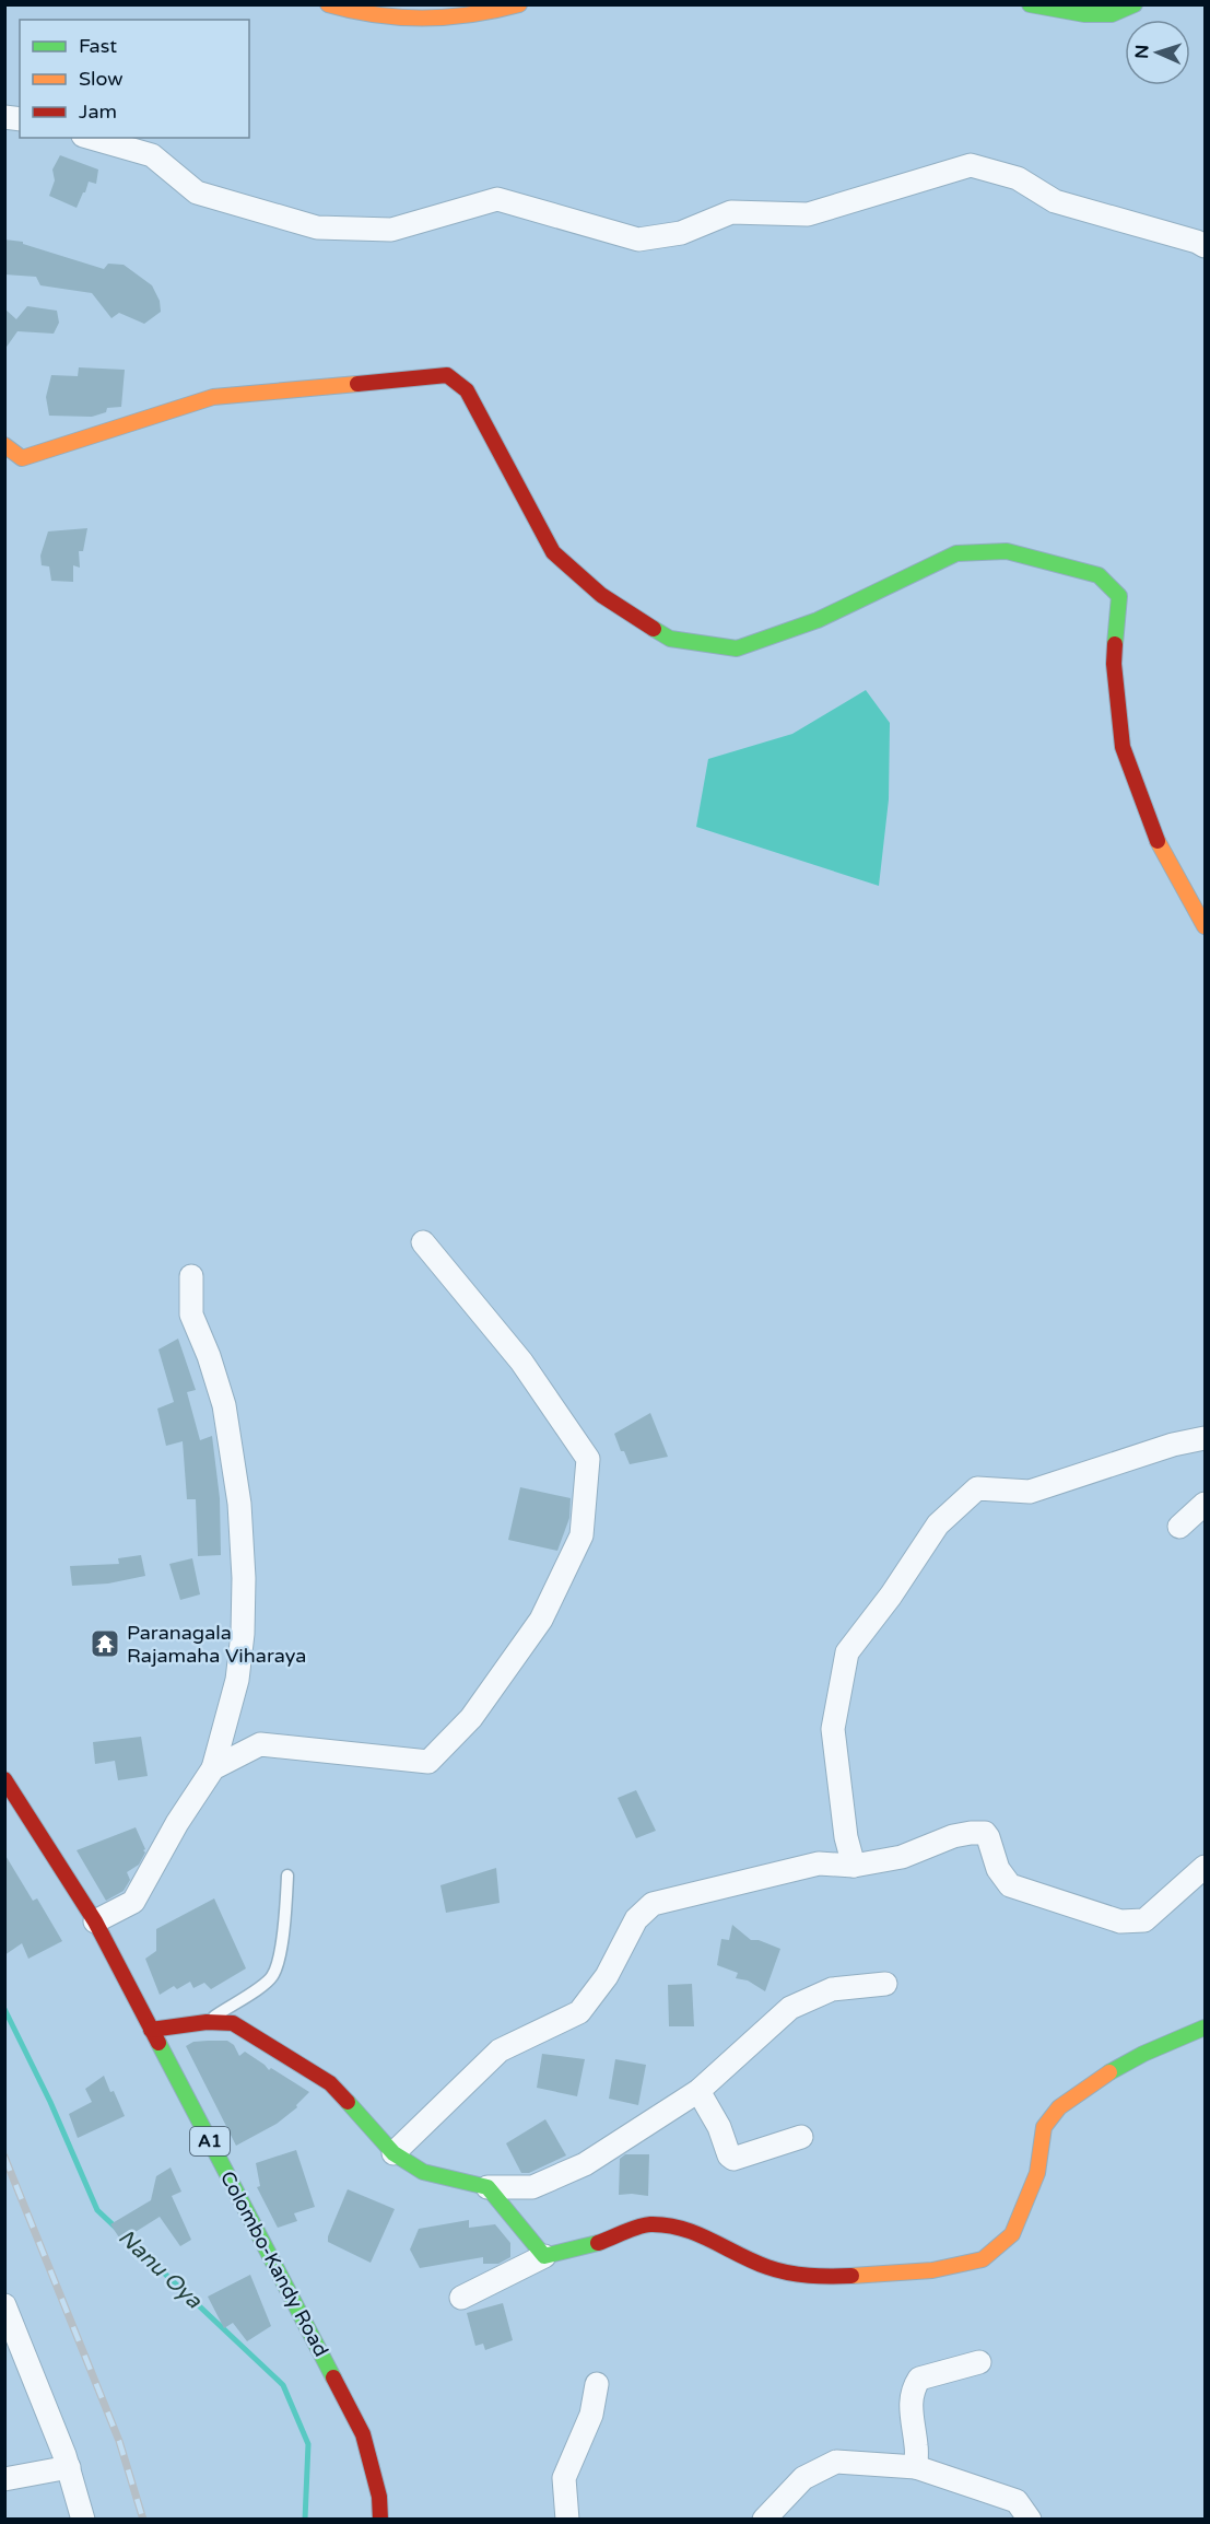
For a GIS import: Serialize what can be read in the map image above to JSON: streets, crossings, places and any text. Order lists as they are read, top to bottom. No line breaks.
{"streets":{"main road":["A1","Colombo-Kandy Road"]},"water":["Nanu Oya"],"places":{"temple":["Paranagala Rajamaha Viharaya"]},"legend":["Fast","Slow","Jam"],"north":"left"}
